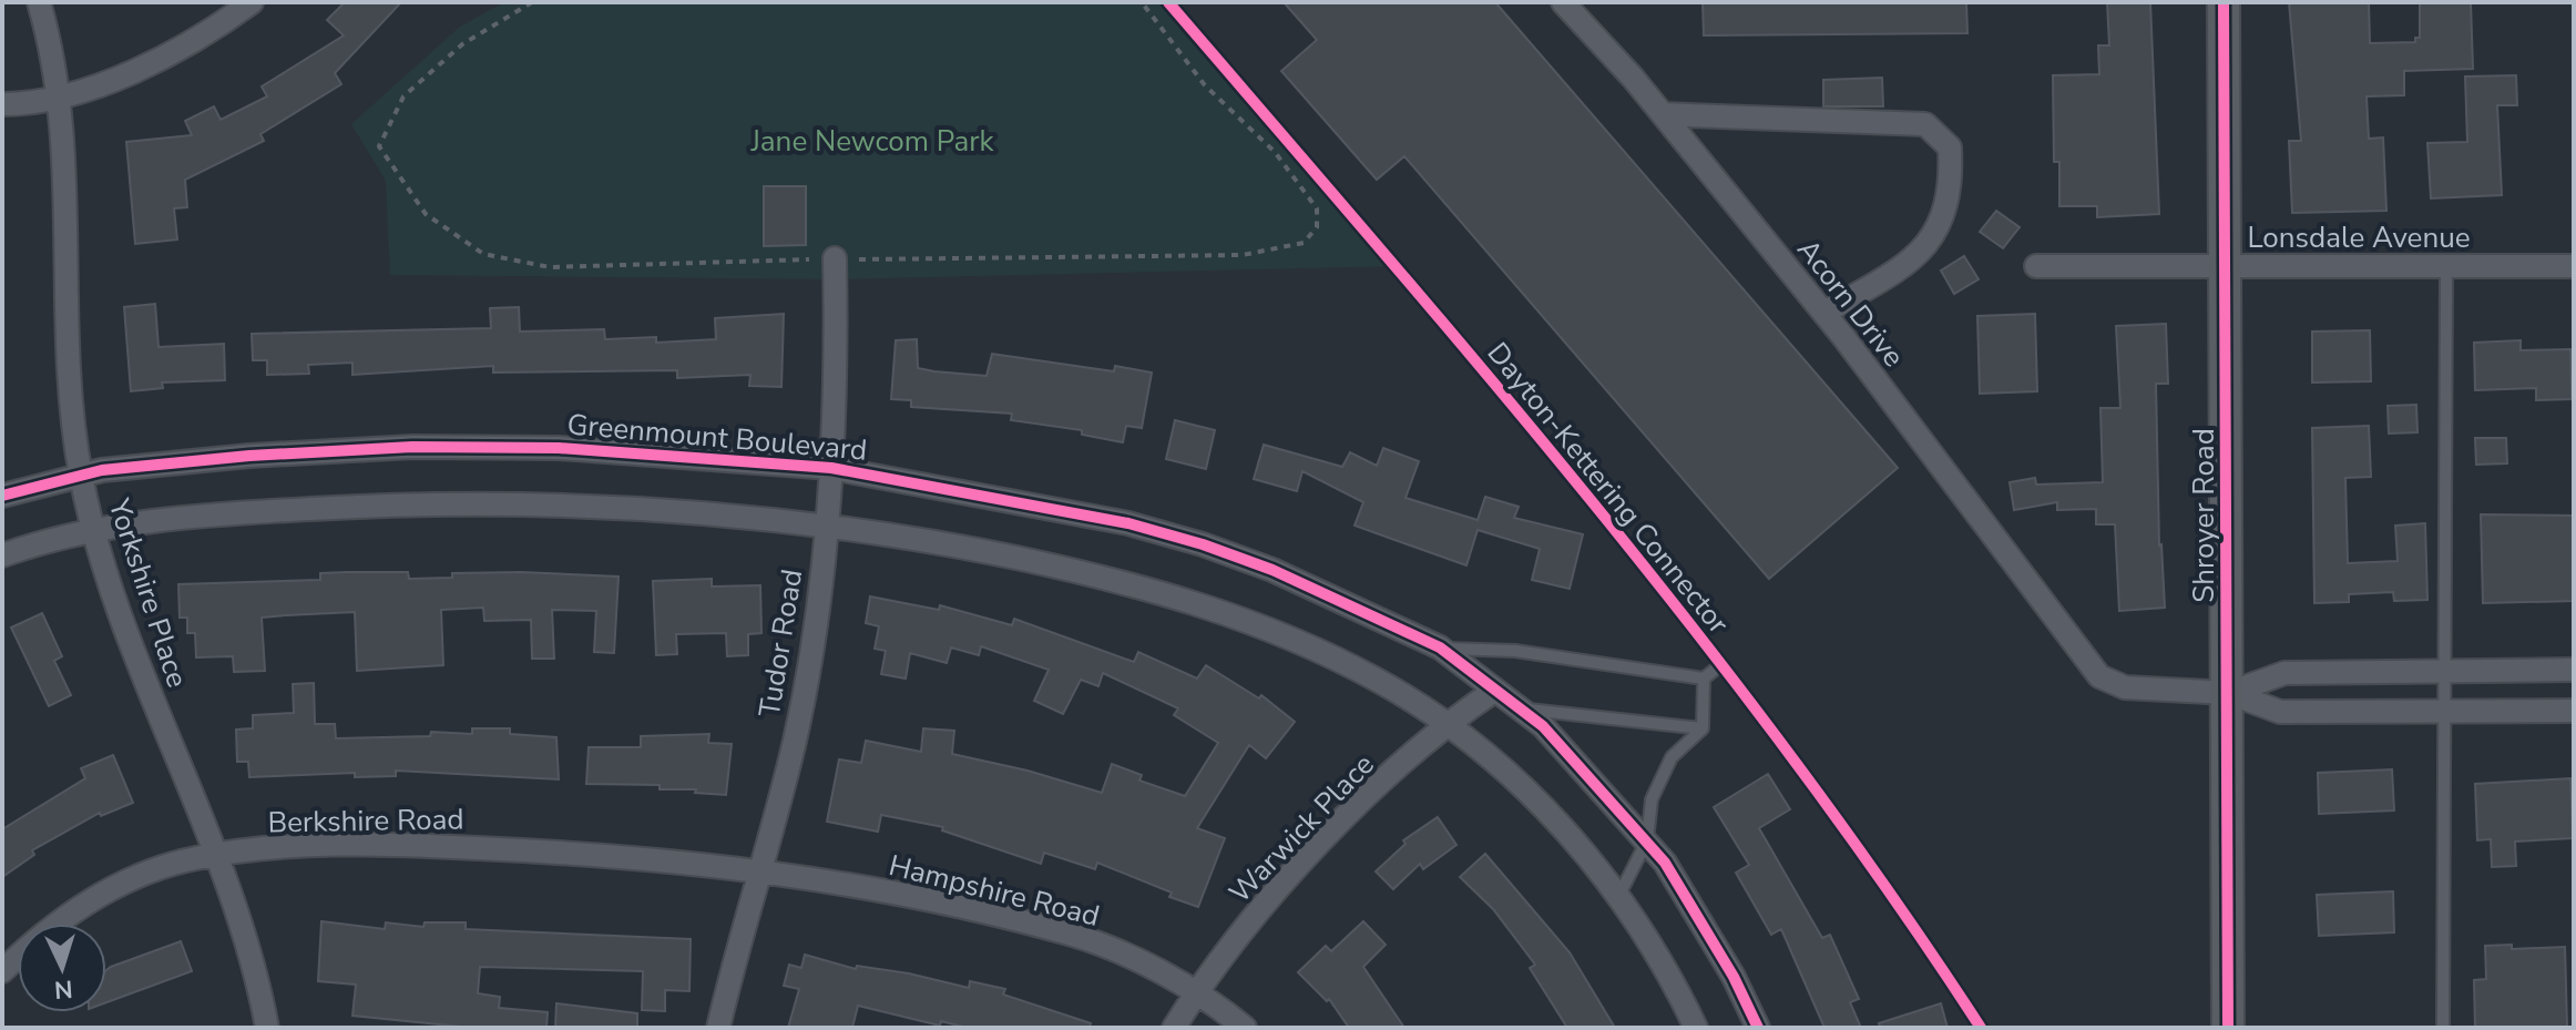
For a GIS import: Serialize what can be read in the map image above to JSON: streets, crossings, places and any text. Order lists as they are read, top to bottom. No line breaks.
{"streets":{"main road":["Shroyer Road"],"street":["Lonsdale Avenue","Acorn Drive","Greenmount Boulevard","Yorkshire Place","Tudor Road","Berkshire Road","Warwick Place","Hampshire Road"],"cycle path":["Dayton-Kettering Connector"]},"crossings":[["Lonsdale Avenue","Shroyer Road"],["Acorn Drive","Shroyer Road"],["Greenmount Boulevard","Yorkshire Place"],["Greenmount Boulevard","Tudor Road"],["Greenmount Boulevard","Warwick Place"],["Yorkshire Place","Berkshire Road"],["Tudor Road","Berkshire Road"],["Tudor Road","Hampshire Road"],["Berkshire Road","Hampshire Road"],["Warwick Place","Hampshire Road"]],"parks":["Jane Newcom Park"],"north":"bottom"}
